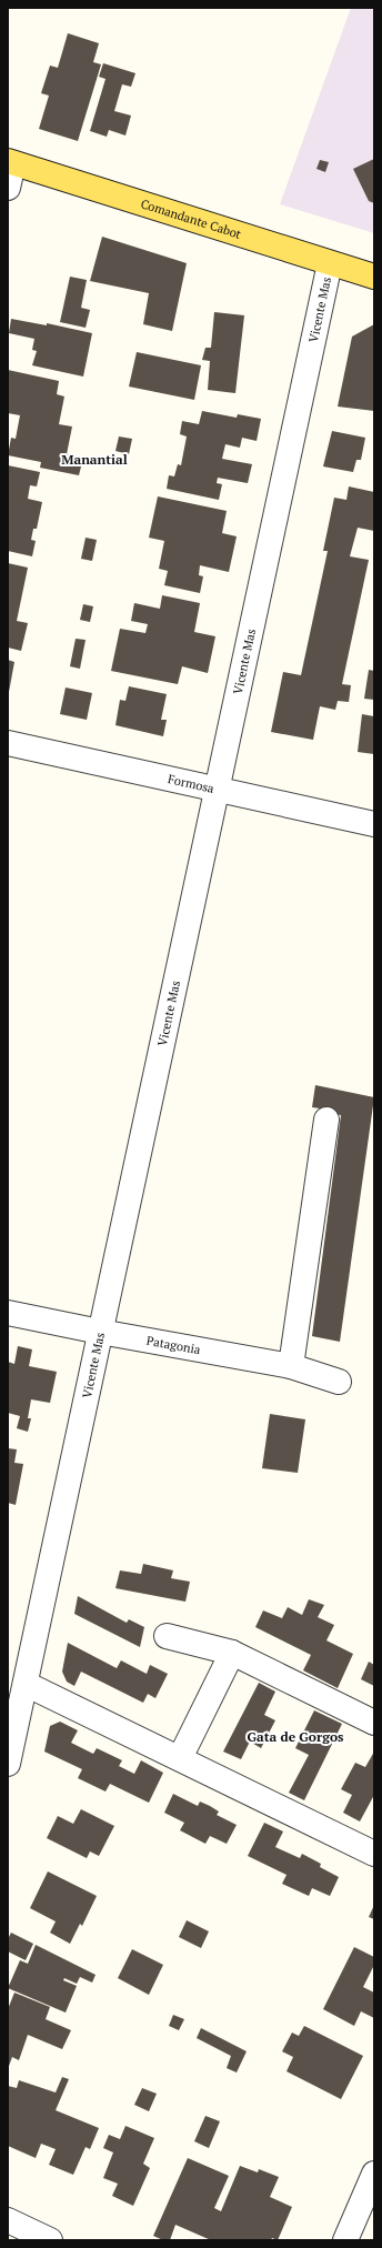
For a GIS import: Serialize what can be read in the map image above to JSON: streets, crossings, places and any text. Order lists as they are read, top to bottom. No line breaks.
{"streets":{"main road":["Comandante Cabot"],"street":["Vicente Mas","Formosa","Patagonia"]},"crossings":[["Comandante Cabot","Vicente Mas"],["Vicente Mas","Formosa"],["Vicente Mas","Patagonia"]],"districts":["Manantial","Gata de Gorgos"]}
